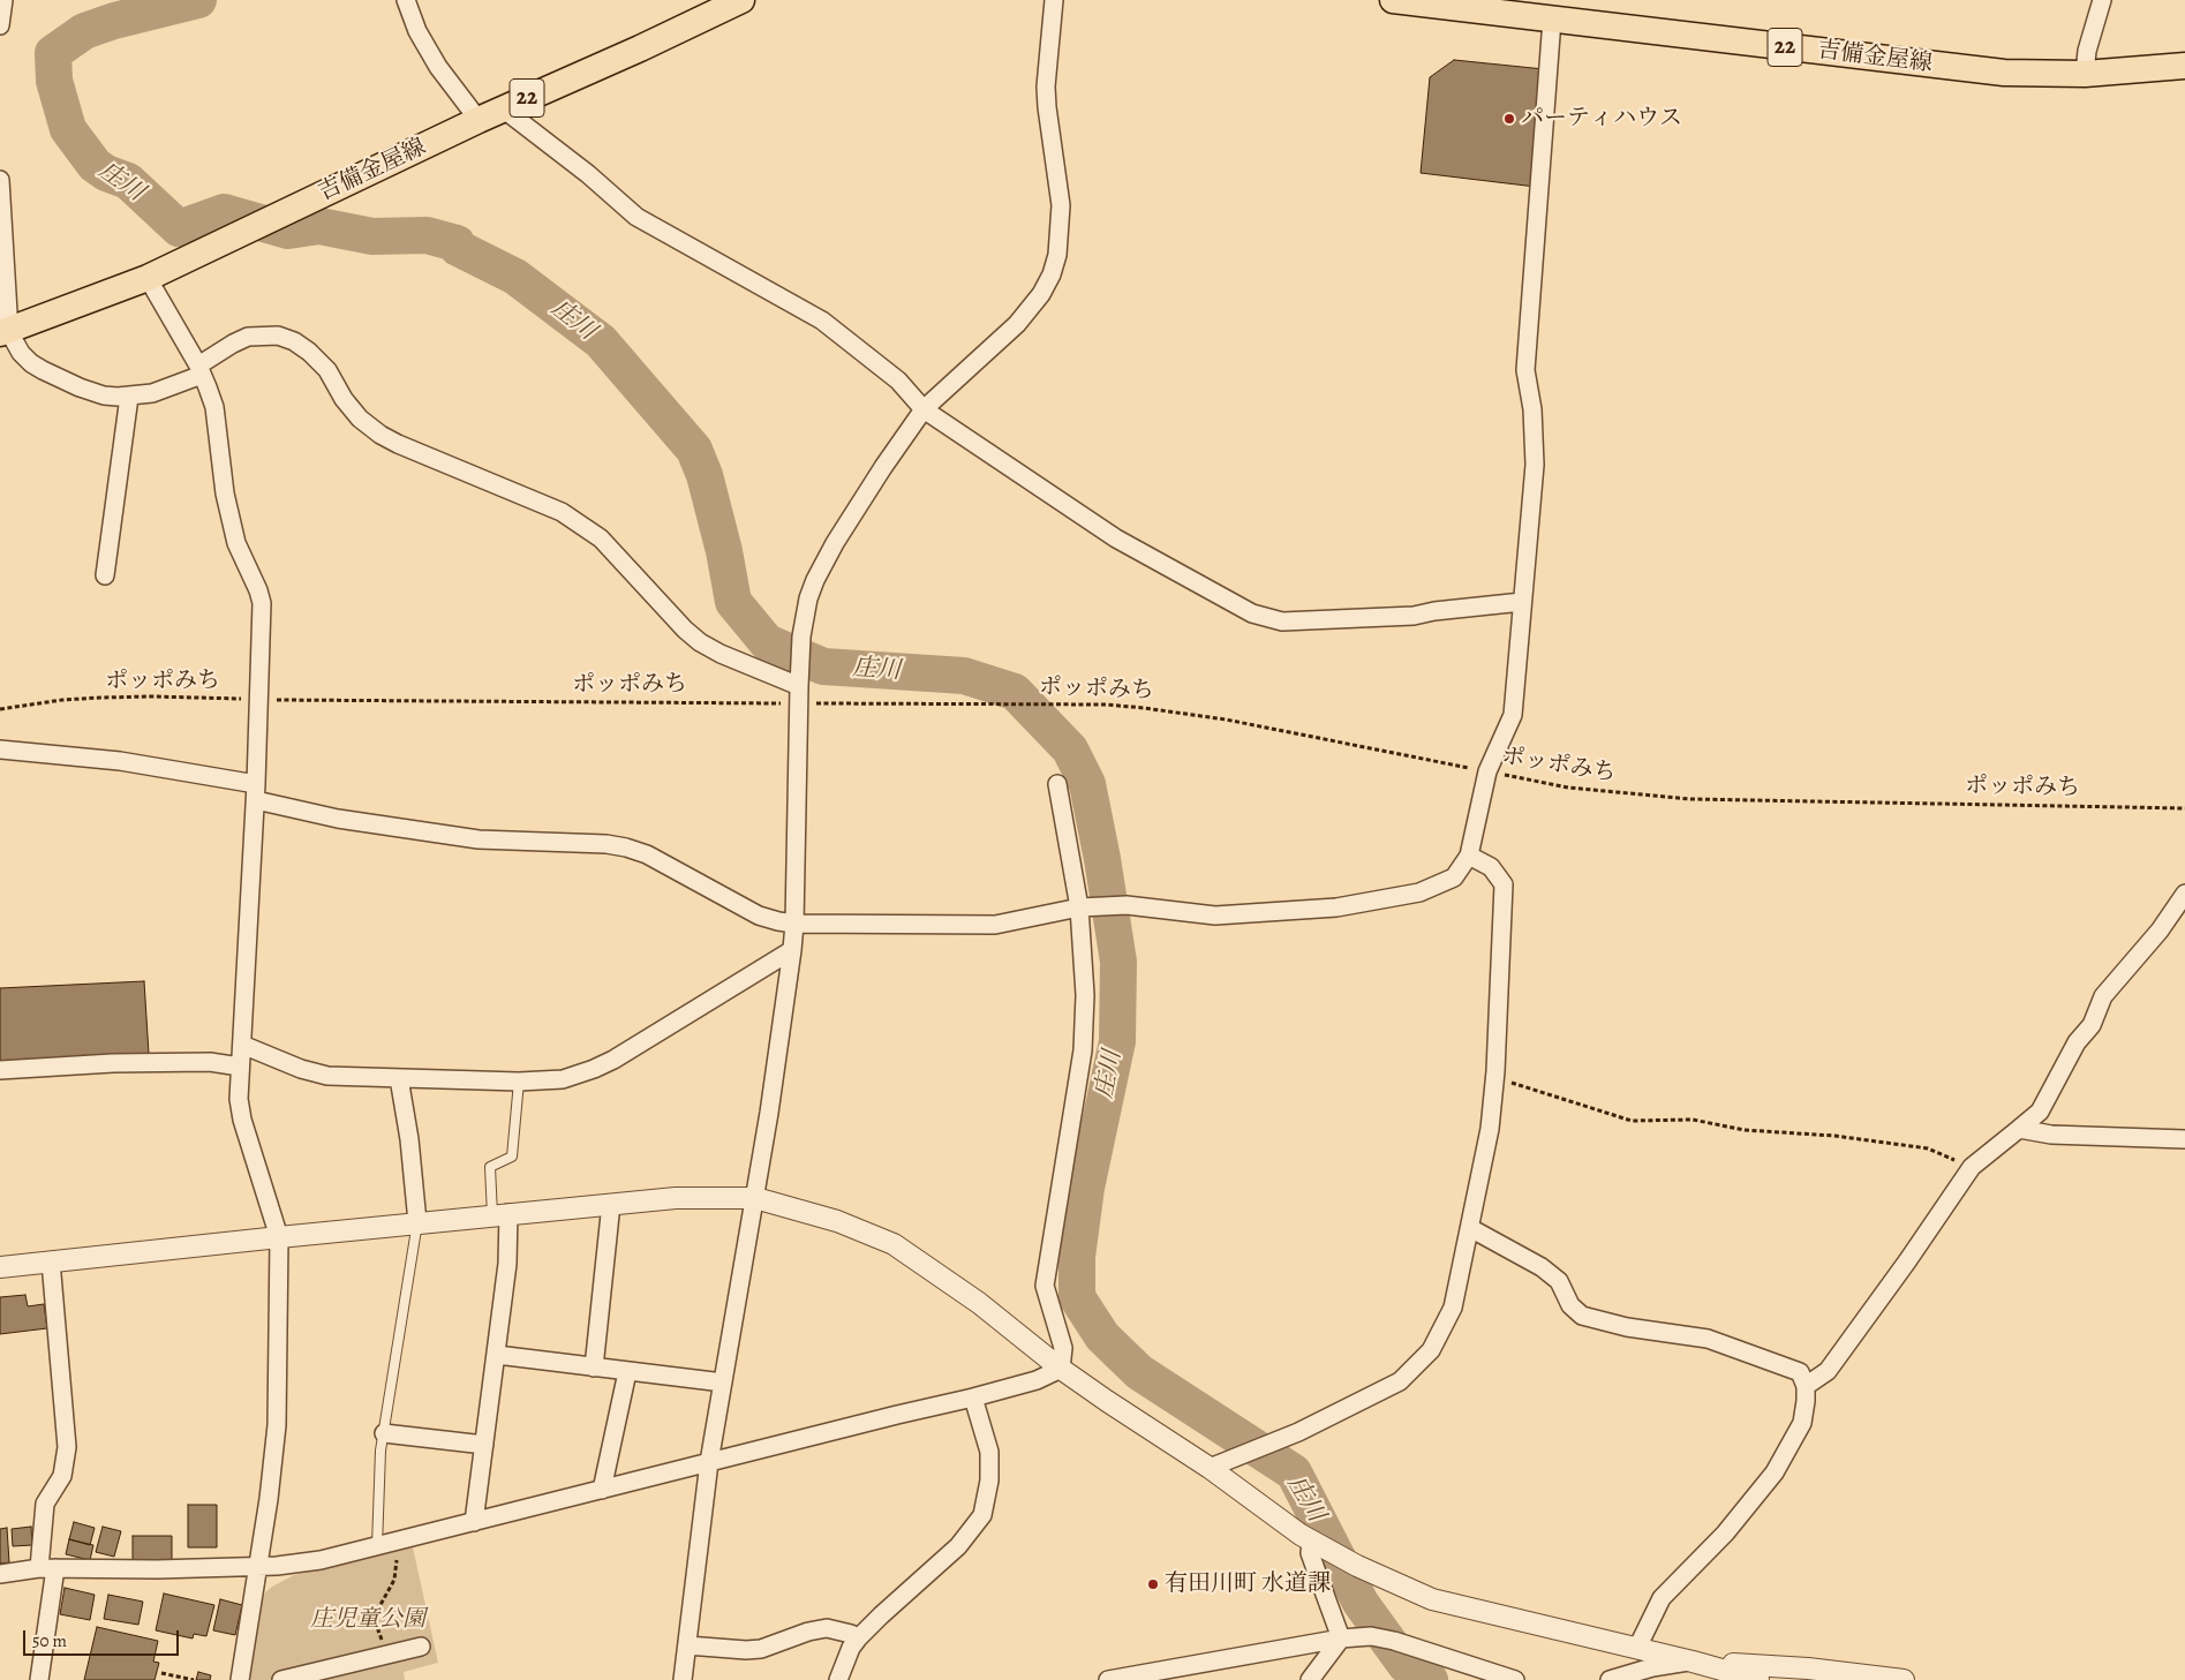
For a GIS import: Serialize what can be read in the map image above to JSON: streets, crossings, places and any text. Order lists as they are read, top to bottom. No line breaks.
{"streets":{"main road":["22","吉備金屋線"],"path":["ポッポみち"]},"water":["庄川"],"parks":["庄児童公園"],"places":["パーティハウス","有田川町 水道課"],"scale_bar":"50 m"}
